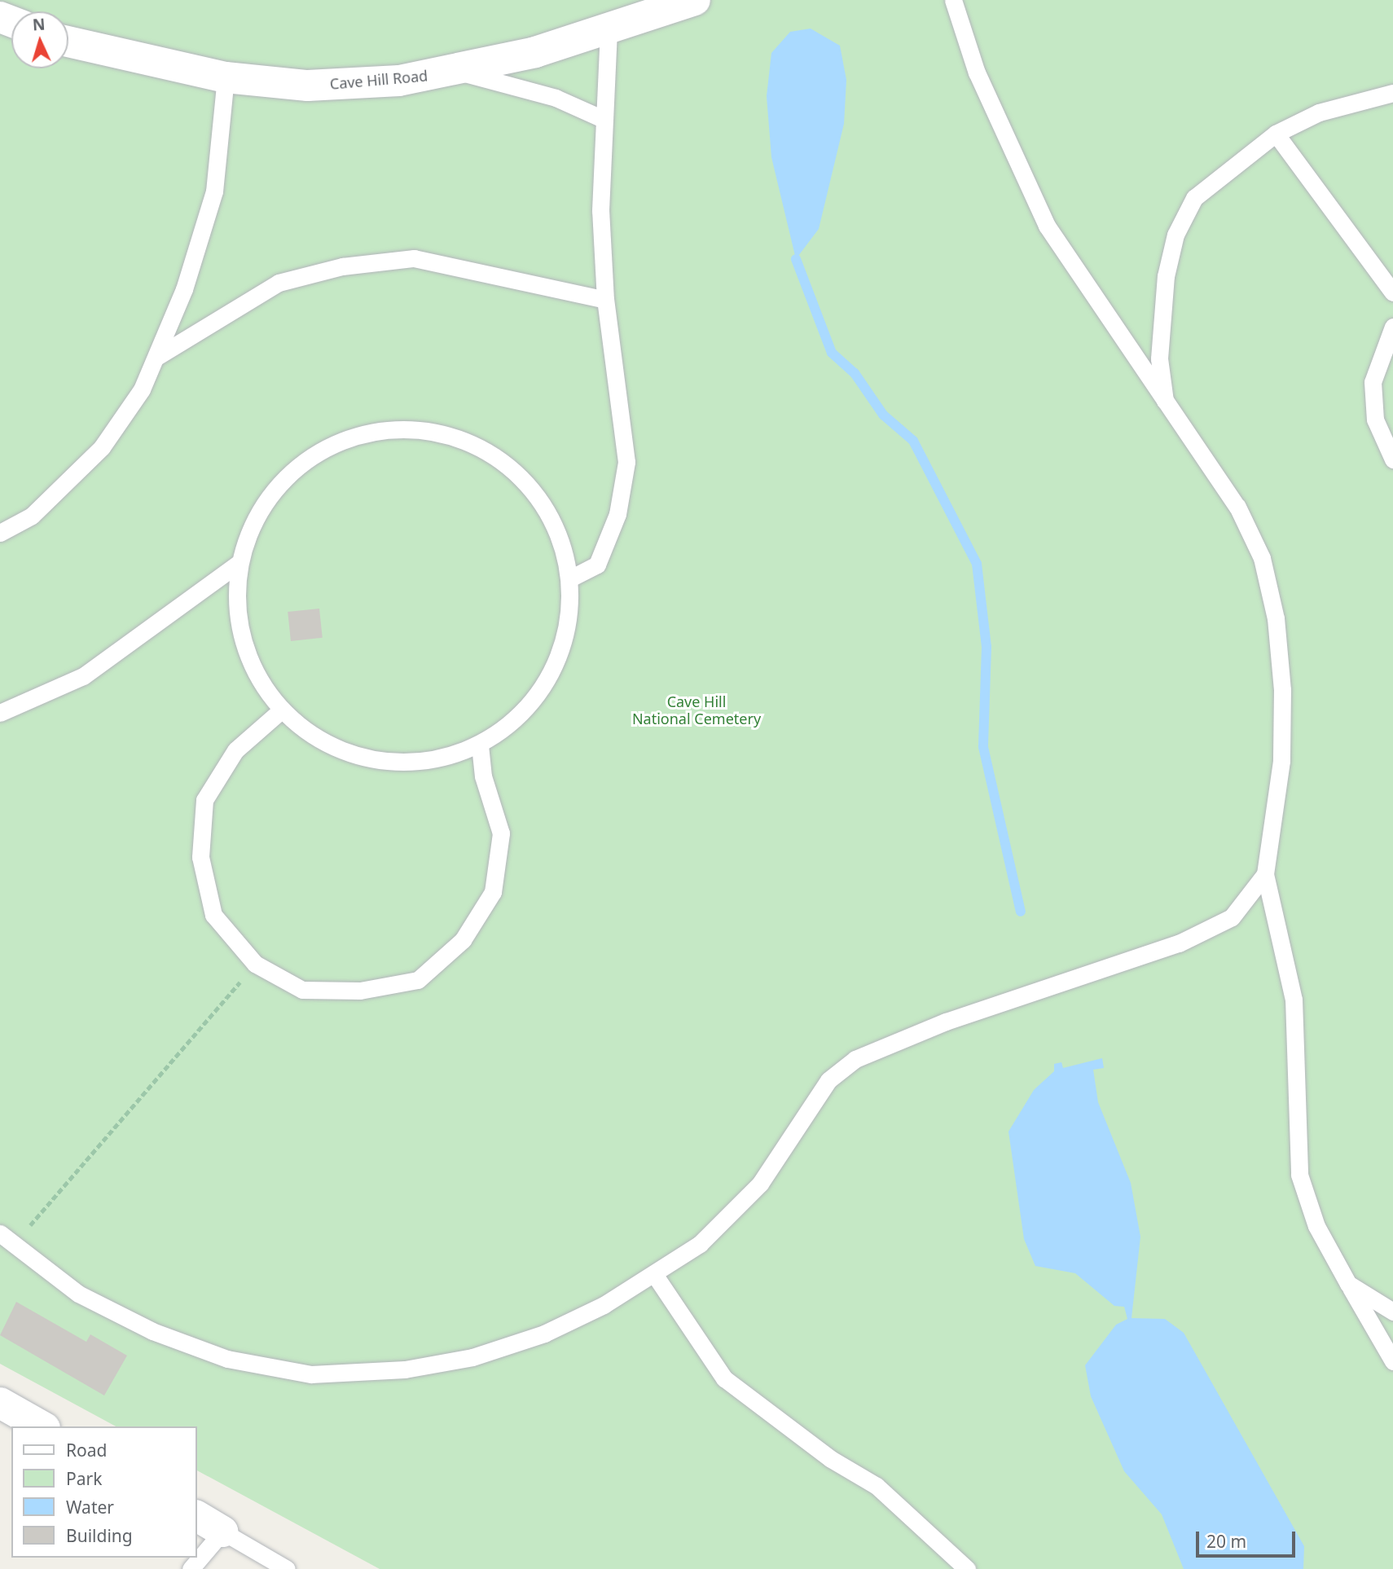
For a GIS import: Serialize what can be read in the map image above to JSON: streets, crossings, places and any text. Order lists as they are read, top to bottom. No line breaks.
{"streets":{"street":["Cave Hill Road"]},"parks":["Cave Hill National Cemetery"],"legend":["Road","Park","Water","Building"],"scale_bar":"20 m","north":"top"}
